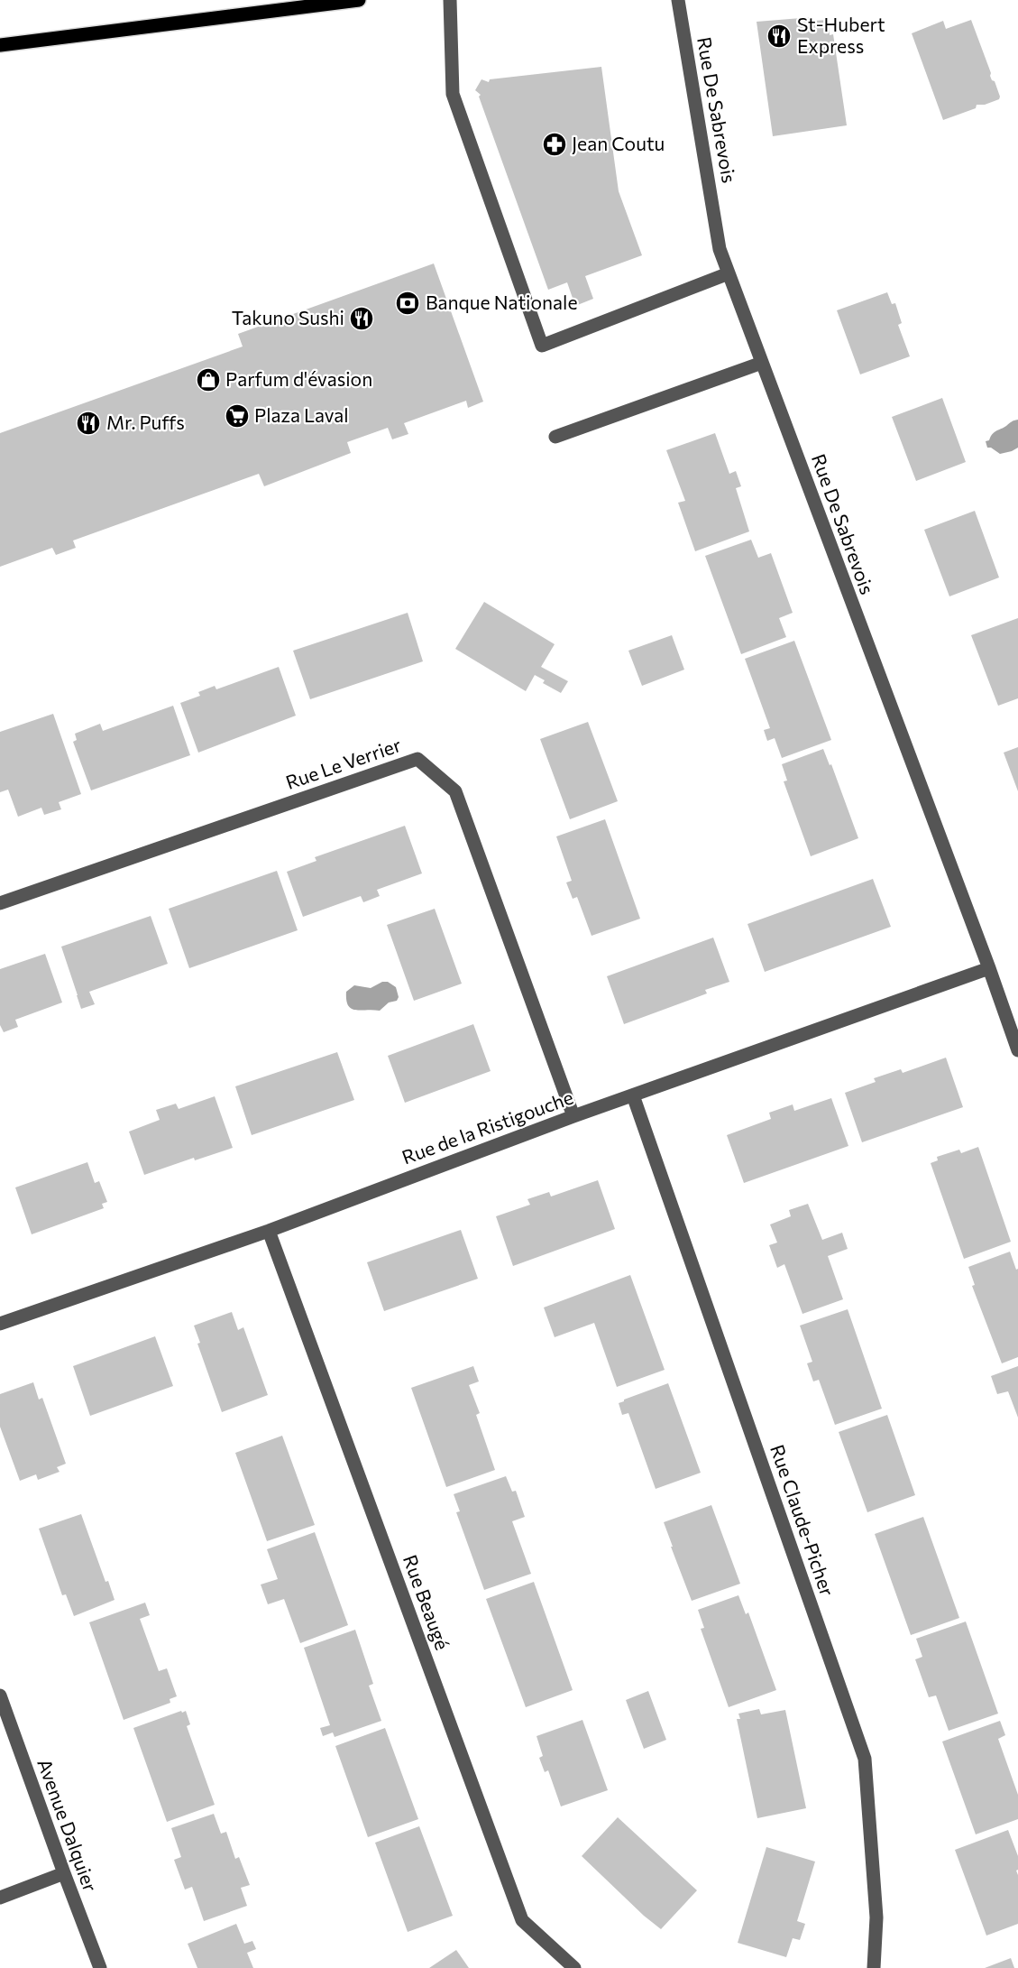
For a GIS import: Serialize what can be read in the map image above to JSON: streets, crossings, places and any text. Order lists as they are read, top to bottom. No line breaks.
{"streets":{"street":["Rue De Sabrevois","Rue Le Verrier","Rue de la Ristigouche","Rue Claude-Picher","Rue Beaugé","Avenue Dalquier"]},"crossings":[["Rue De Sabrevois","Rue de la Ristigouche"],["Rue Le Verrier","Rue de la Ristigouche"],["Rue de la Ristigouche","Rue Claude-Picher"],["Rue de la Ristigouche","Rue Beaugé"]],"places":{"restaurant":["St-Hubert Express","Takuno Sushi","Mr. Puffs"],"pharmacy":["Jean Coutu"],"bank":["Banque Nationale"],"shop":["Parfum d'évasion"],"supermarket":["Plaza Laval"]}}
